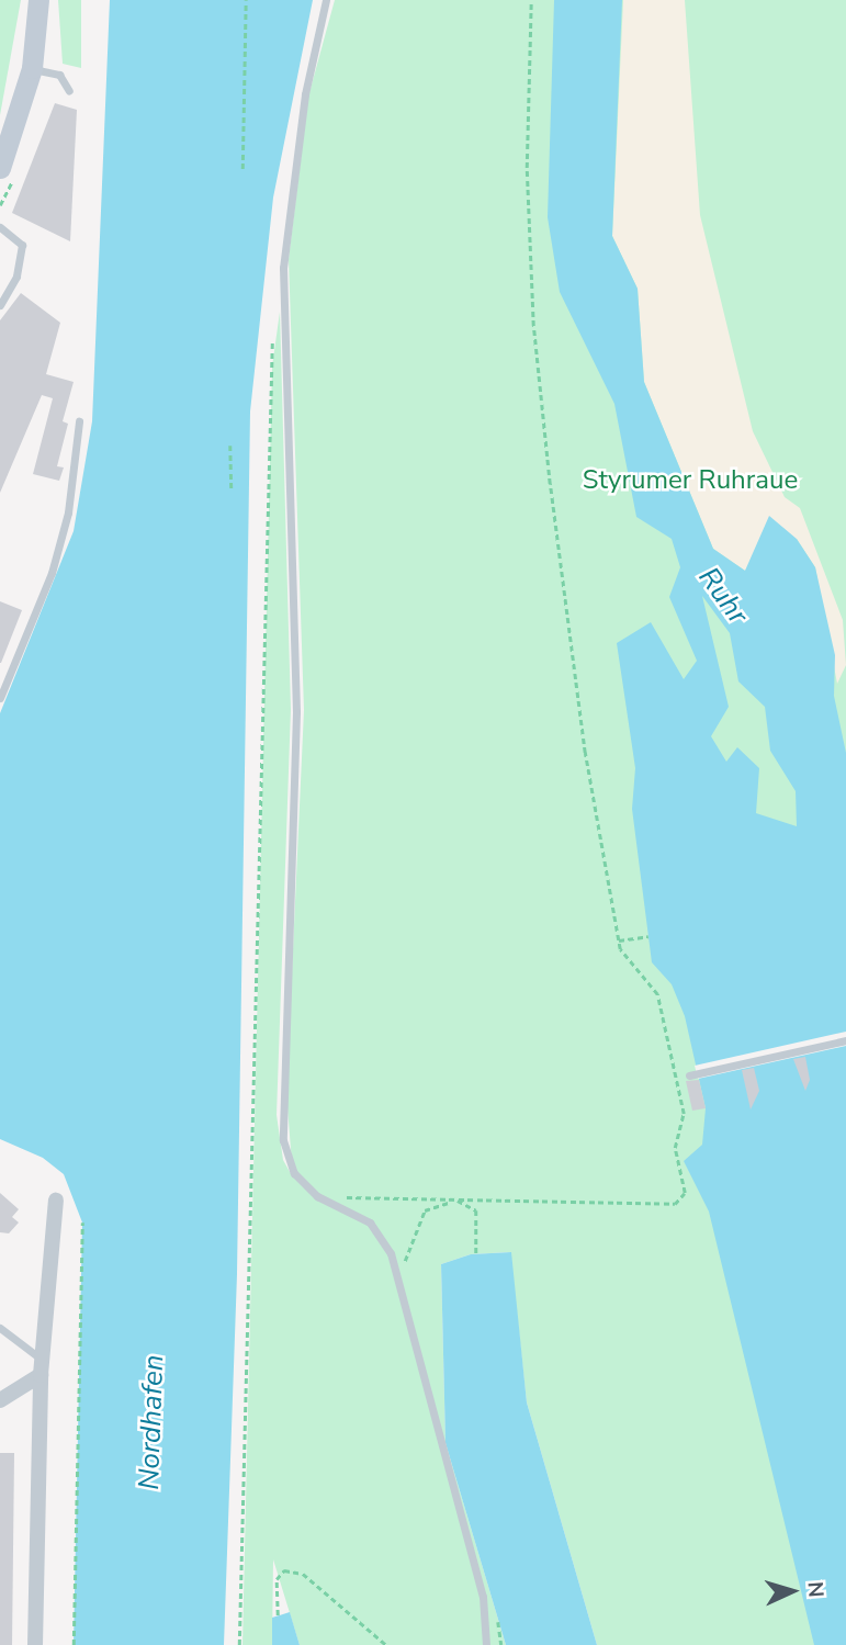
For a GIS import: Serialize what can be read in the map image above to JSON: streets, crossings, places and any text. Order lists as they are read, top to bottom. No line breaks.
{"water":["Ruhr","Nordhafen"],"parks":["Styrumer Ruhraue"],"north":"right"}
